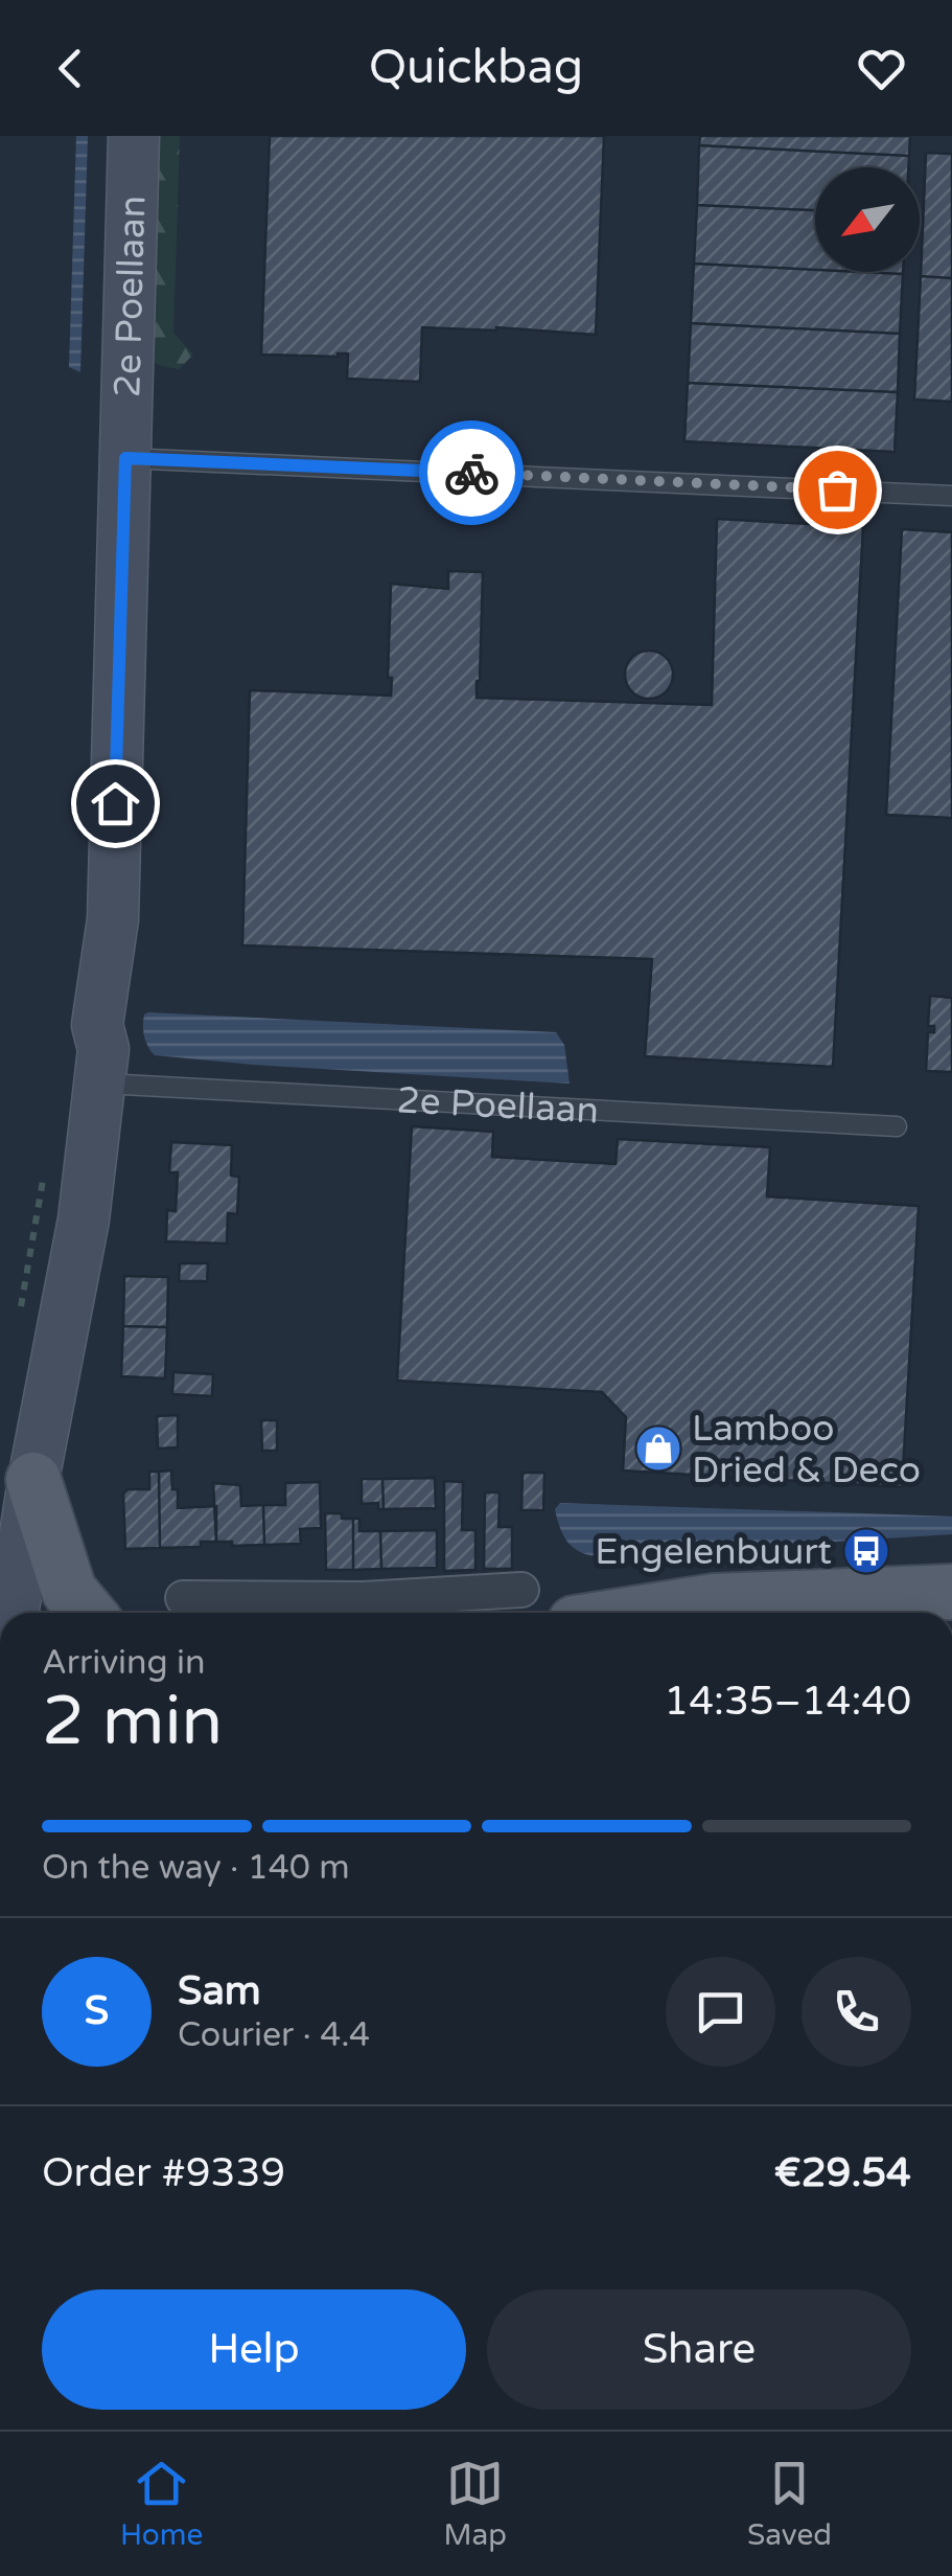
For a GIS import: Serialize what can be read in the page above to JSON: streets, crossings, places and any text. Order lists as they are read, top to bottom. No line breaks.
{"streets":{"main road":["2e Poellaan"]},"places":{"shop":["Lamboo Dried & Deco"],"bus stop":["Engelenbuurt"]},"north":"bottom left","page":{"header":"Quickbag","heading":["2 min","Arriving in","14:35–14:40"],"panel":["Sam","Courier · 4.4","Order #9339","€29.54"],"bar":"On the way · 140 m","round":"S","buttons":["Help","Share"],"tabs":["Home","Map","Saved"]}}
